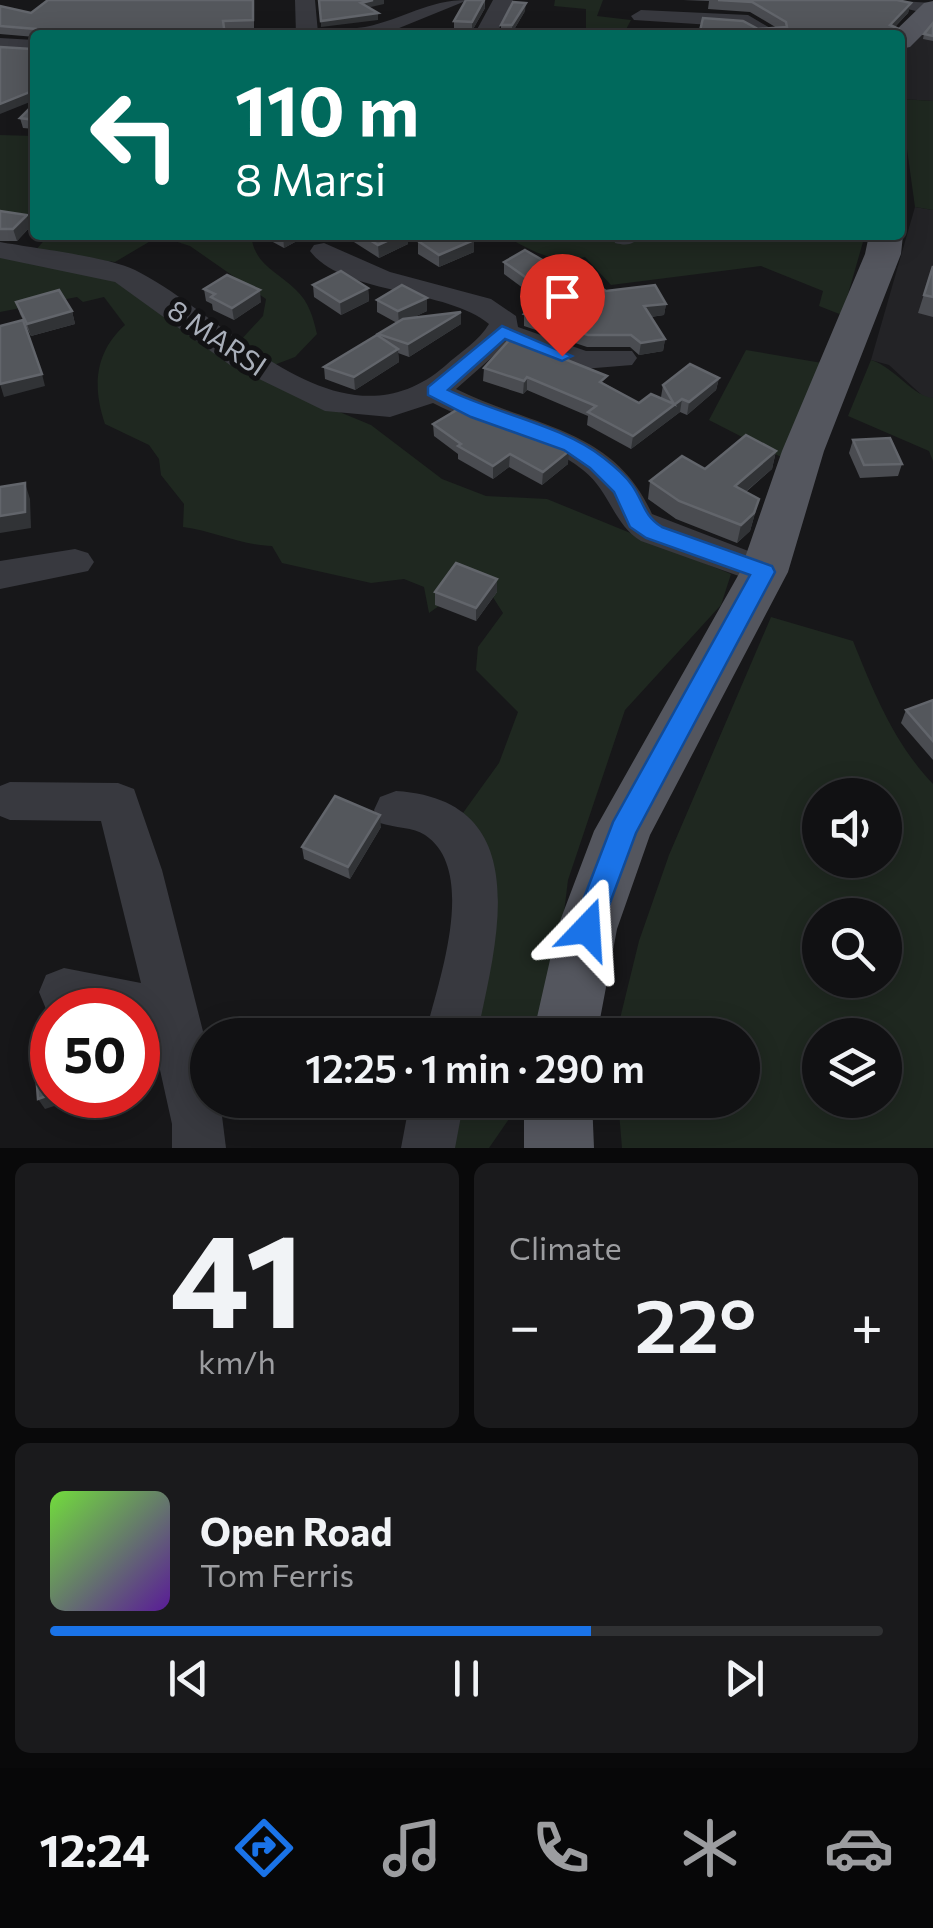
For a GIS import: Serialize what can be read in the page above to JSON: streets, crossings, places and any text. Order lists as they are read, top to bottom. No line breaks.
{"streets":{"street":["8 MARSI"]},"page":{"turn":["110 m","8 Marsi"],"limit":"50","trip":"12:25 · 1 min · 290 m","tile":[["41","km/h"],"Climate"],"heat":["−","22°","+"],"song":["Open Road","Tom Ferris"],"tabs":"12:24"}}
